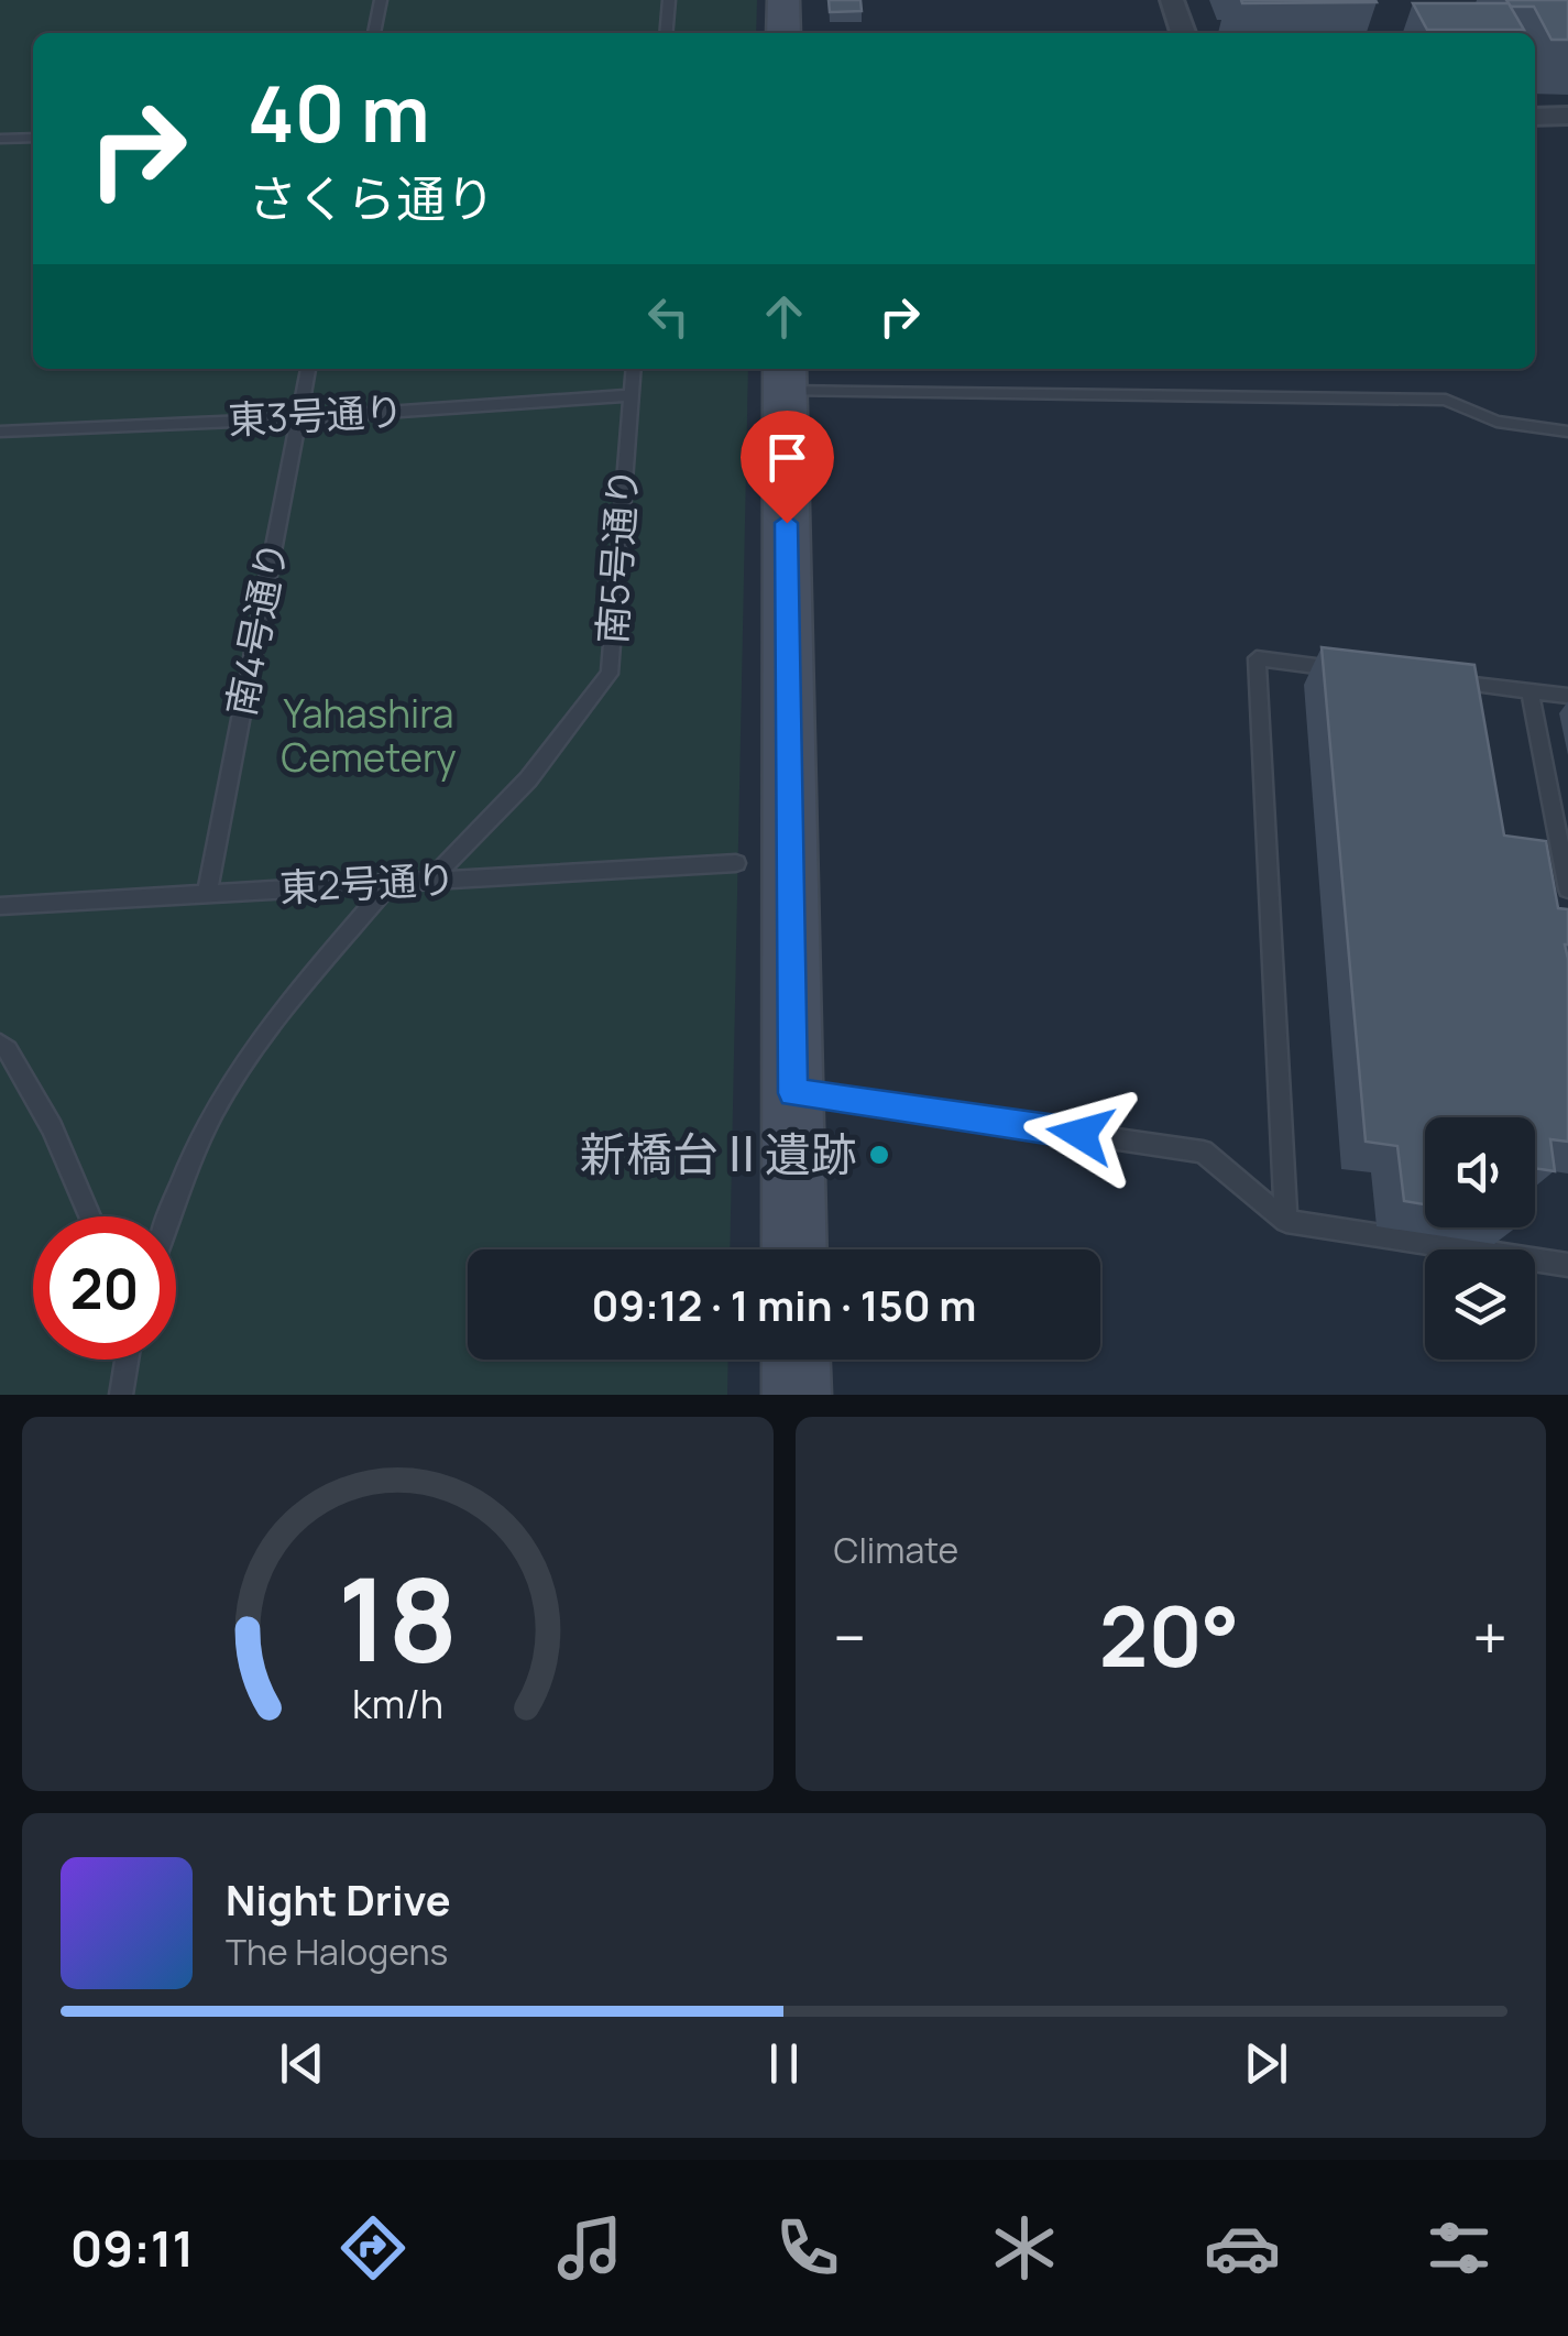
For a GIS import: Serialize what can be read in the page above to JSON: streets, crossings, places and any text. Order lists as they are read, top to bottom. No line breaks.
{"streets":{"lane":["東3号通り","南5号通り","南4号通り","東2号通り"]},"crossings":[["東3号通り","南5号通り"],["東3号通り","南4号通り"],["南5号通り","東2号通り"],["南4号通り","東2号通り"]],"parks":["Yahashira Cemetery"],"places":["新橋台Ⅱ遺跡"],"page":{"turn":["40 m","さくら通り"],"limit":"20","trip":"09:12 · 1 min · 150 m","tile":"Climate","heat":["−","20°","+"],"song":["Night Drive","The Halogens"],"tabs":"09:11","gauge":["18","km/h"]}}
